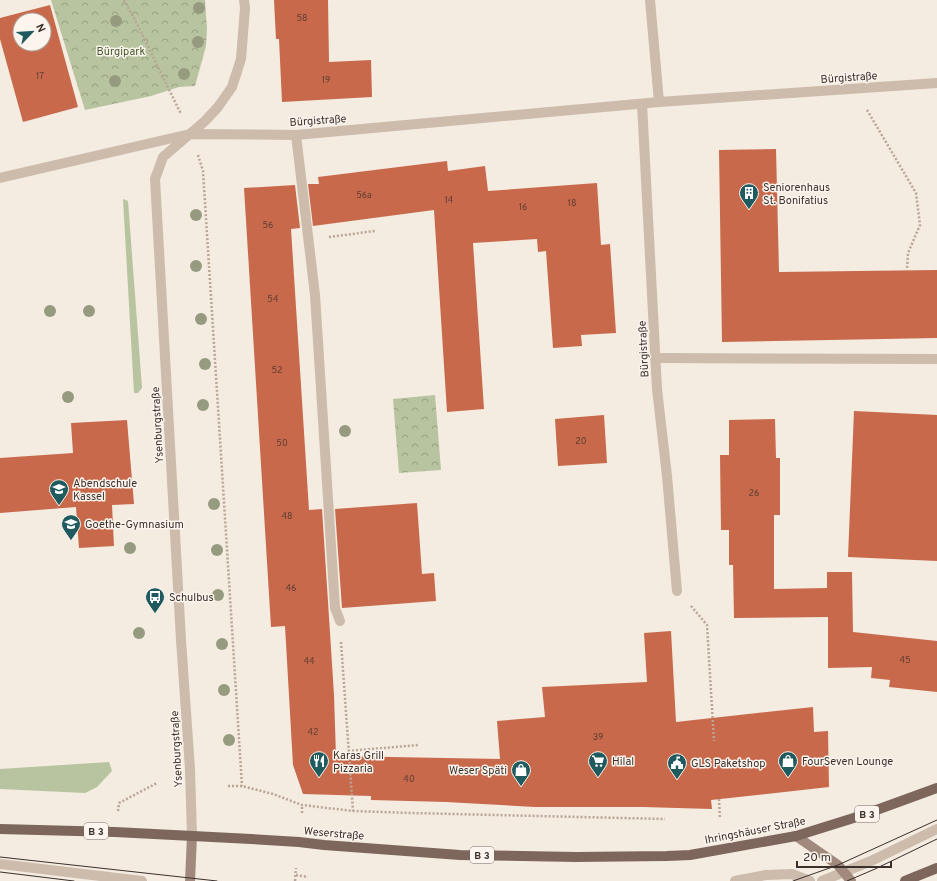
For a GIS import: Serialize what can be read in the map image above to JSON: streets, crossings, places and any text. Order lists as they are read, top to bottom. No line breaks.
{"streets":{"main road":["Ysenburgstraße","B 3","Ihringshäuser Straße","Weserstraße"],"street":["Bürgistraße"]},"crossings":[["Bürgistraße","Ysenburgstraße"],["Ysenburgstraße","Weserstraße"],["Ihringshäuser Straße","Weserstraße"]],"parks":["Bürgipark"],"places":{"building":["Seniorenhaus St. Bonifatius"],"school or university":["Abendschule Kassel","Goethe-Gymnasium"],"bus stop":["Schulbus"],"restaurant":["Karas Grill Pizzaria"],"supermarket":["Hilal"],"shop":["FourSeven Lounge","Weser Späti"],"public building":["GLS Paketshop"]},"house_numbers":["58","17","19","56a","14","18","16","56","54","52","20","50","26","48","46","45","44","42","39","40"],"scale_bar":"20 m","north":"top right"}
